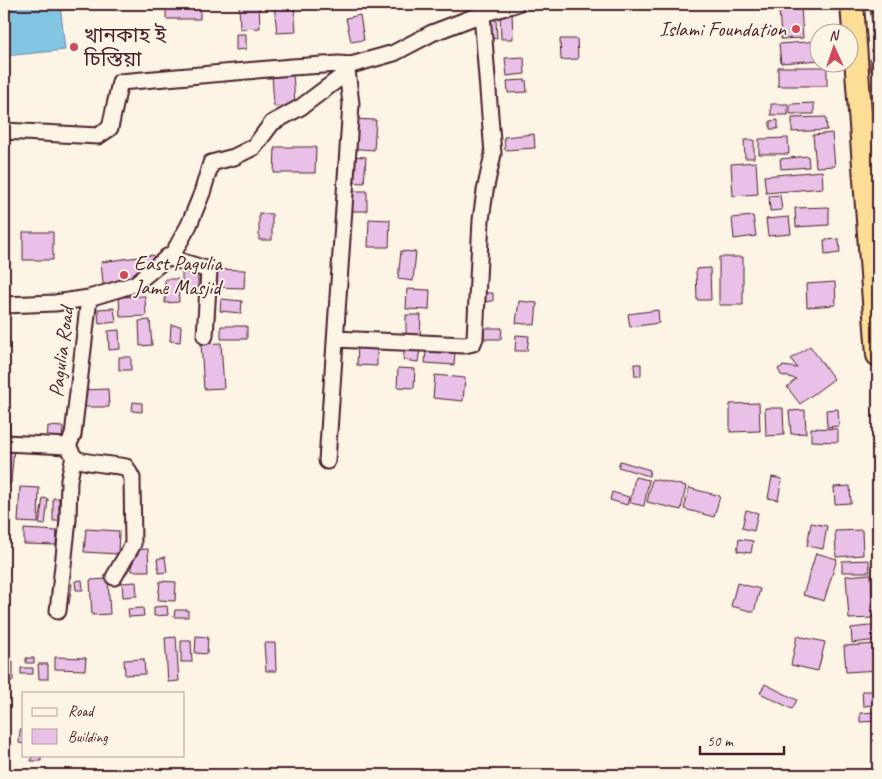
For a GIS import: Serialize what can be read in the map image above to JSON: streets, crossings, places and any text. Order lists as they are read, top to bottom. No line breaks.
{"streets":{"street":["Pagulia Road"]},"places":["Islami Foundation","খানকাহ ই চিস্তিয়া","East Pagulia Jame Masjid"],"legend":["Road","Building"],"scale_bar":"50 m","north":"top"}
